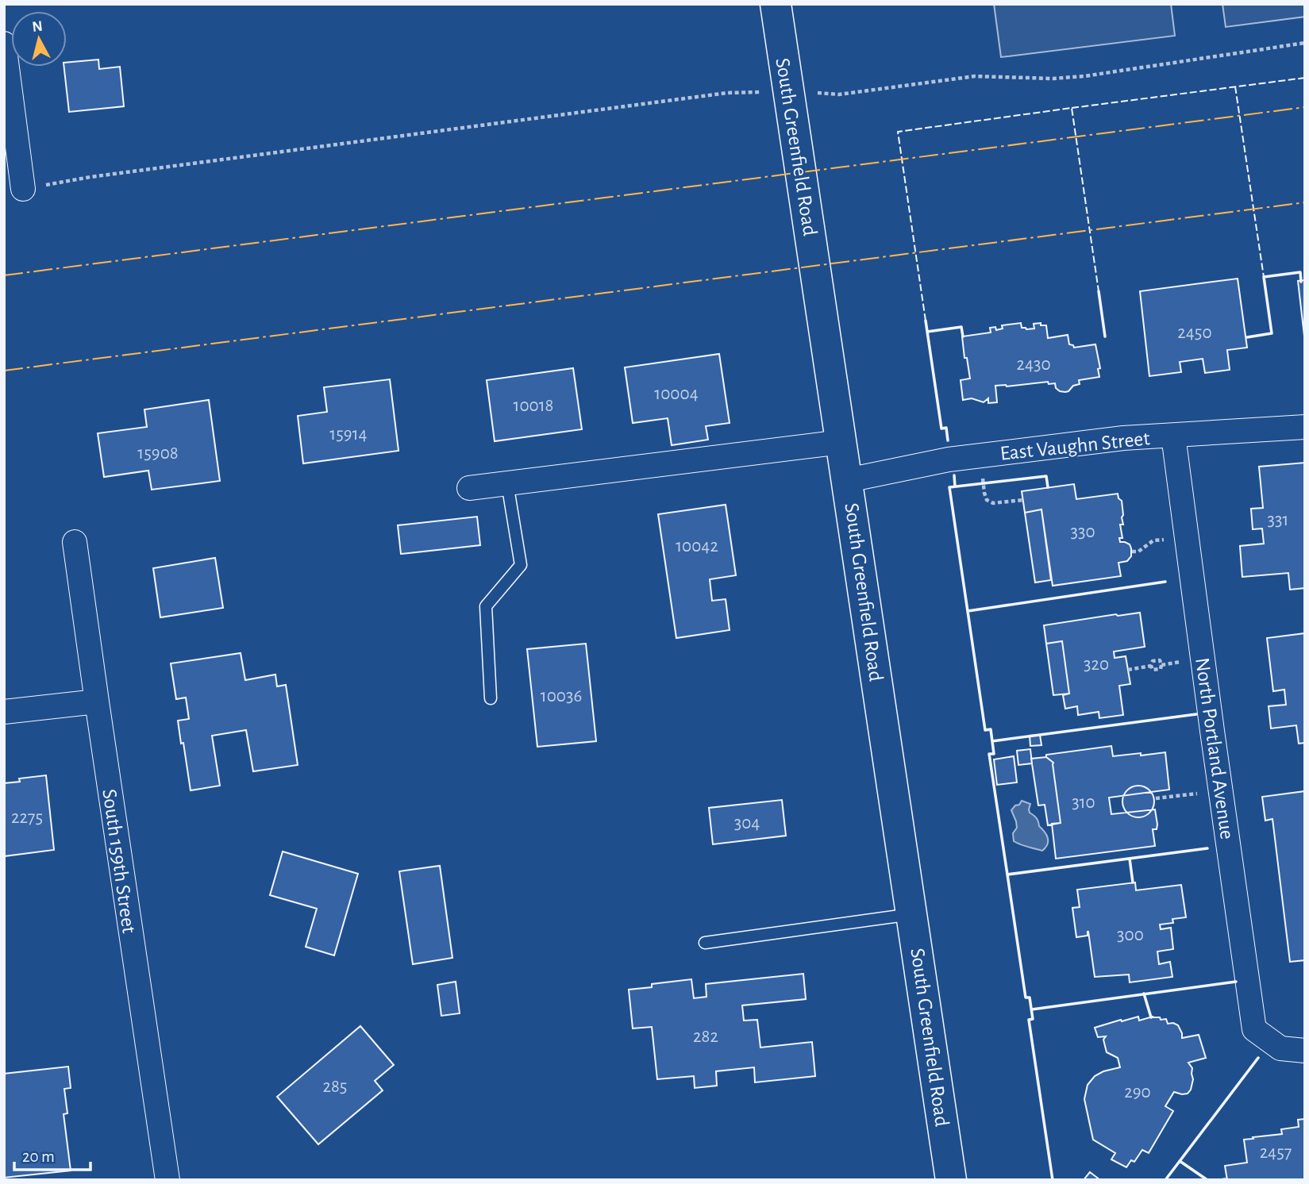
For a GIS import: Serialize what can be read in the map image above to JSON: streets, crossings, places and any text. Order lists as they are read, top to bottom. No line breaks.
{"streets":{"main road":["South Greenfield Road"],"street":["East Vaughn Street","North Portland Avenue","South 159th Street"]},"crossings":[["South Greenfield Road","East Vaughn Street"],["East Vaughn Street","North Portland Avenue"]],"house_numbers":["2450","2430","10004","10018","15914","15908","331","330","10042","320","10036","310","2275","304","300","282","285","290","2457"],"scale_bar":"20 m","north":"top"}
